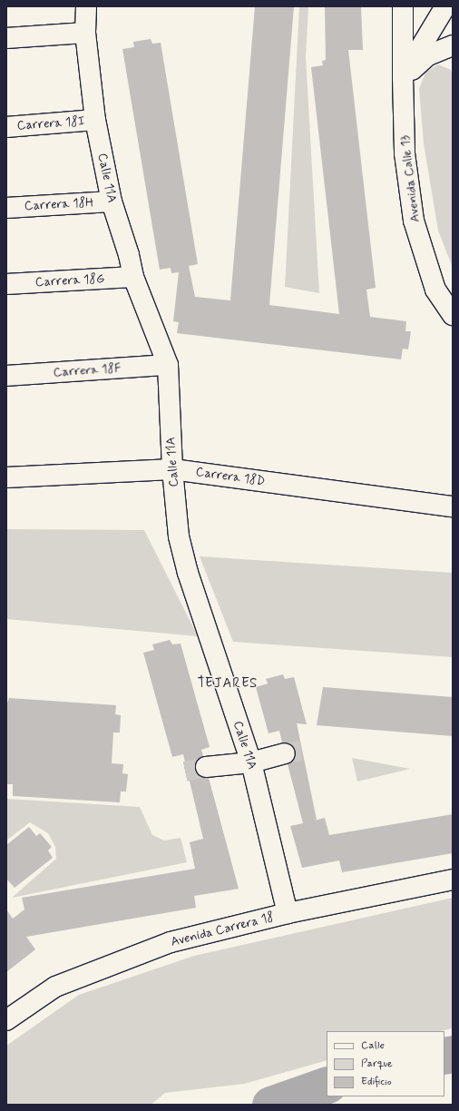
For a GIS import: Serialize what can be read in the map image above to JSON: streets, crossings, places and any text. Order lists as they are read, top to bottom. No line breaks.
{"streets":{"street":["Carrera 18I","Calle 11A","Avenida Calle 13","Carrera 18H","Carrera 18G","Carrera 18F","Carrera 18D","Avenida Carrera 18"]},"crossings":[["Carrera 18I","Calle 11A"],["Calle 11A","Carrera 18H"],["Calle 11A","Carrera 18G"],["Calle 11A","Carrera 18F"],["Calle 11A","Carrera 18D"],["Calle 11A","Avenida Carrera 18"]],"districts":["TEJARES"],"legend":["Calle","Parque","Edificio"]}
